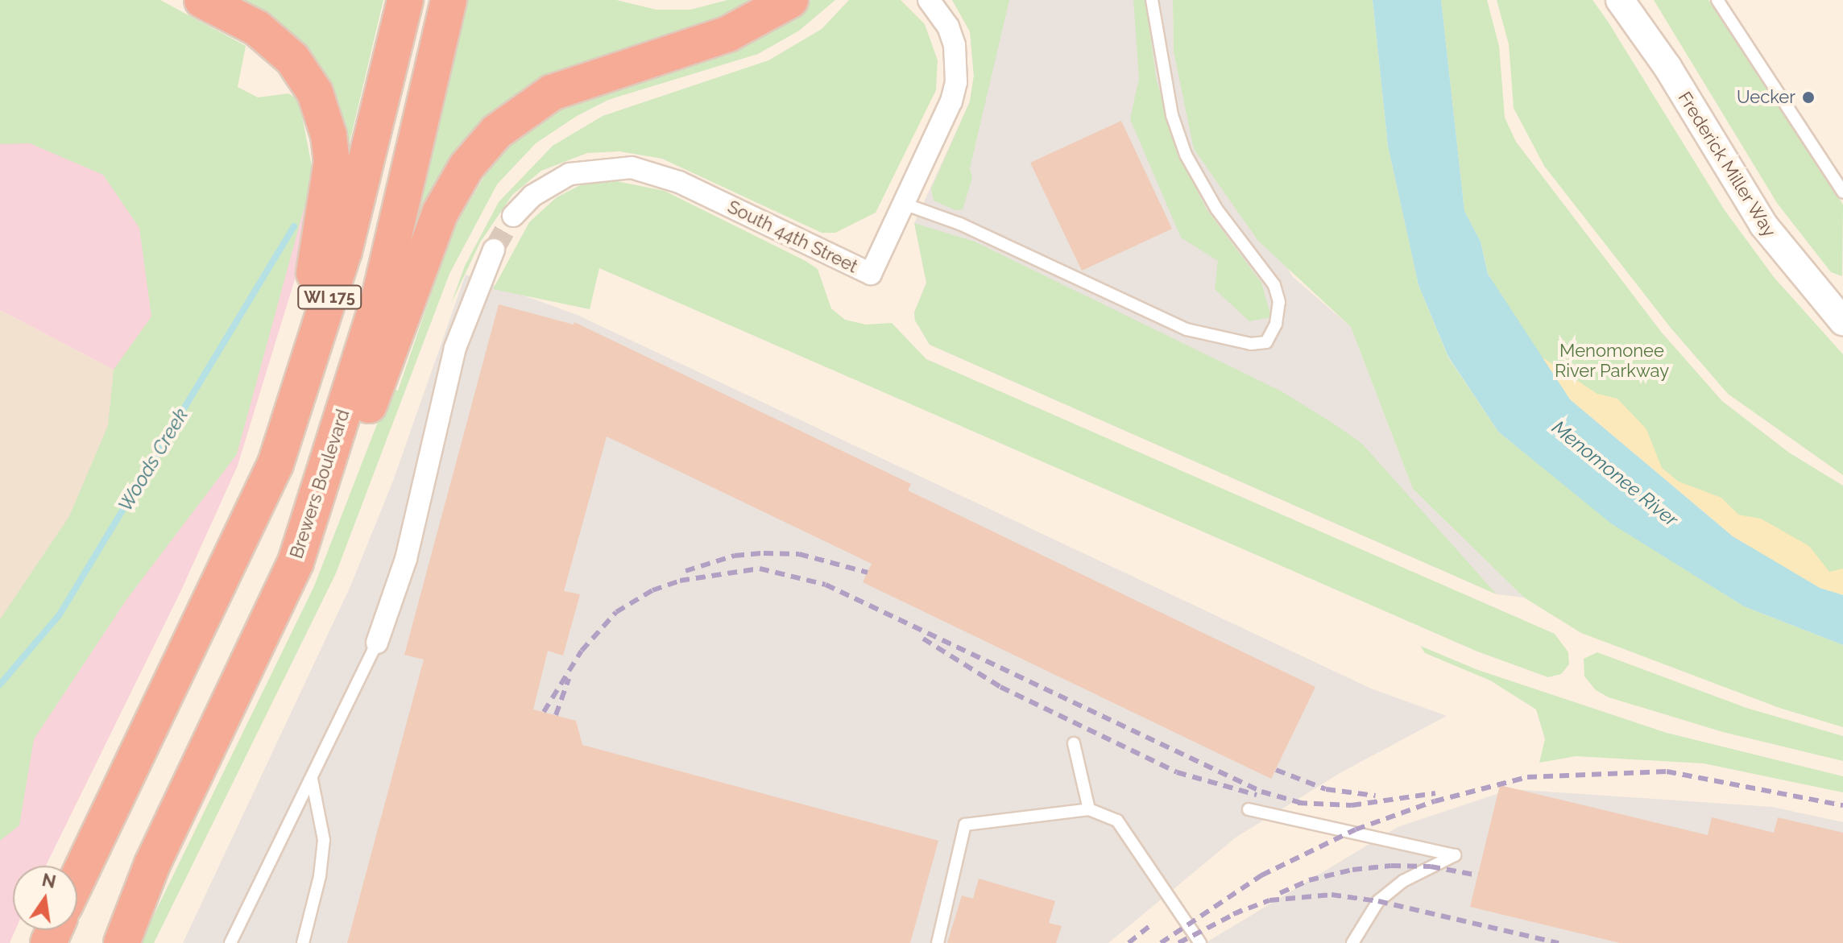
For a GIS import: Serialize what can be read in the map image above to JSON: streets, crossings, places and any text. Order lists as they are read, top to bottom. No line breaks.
{"streets":{"highway":["WI 175","Brewers Boulevard"],"street":["Frederick Miller Way","South 44th Street"]},"water":["Woods Creek","Menomonee River"],"parks":["Menomonee River Parkway"],"places":["Uecker"],"north":"top"}
